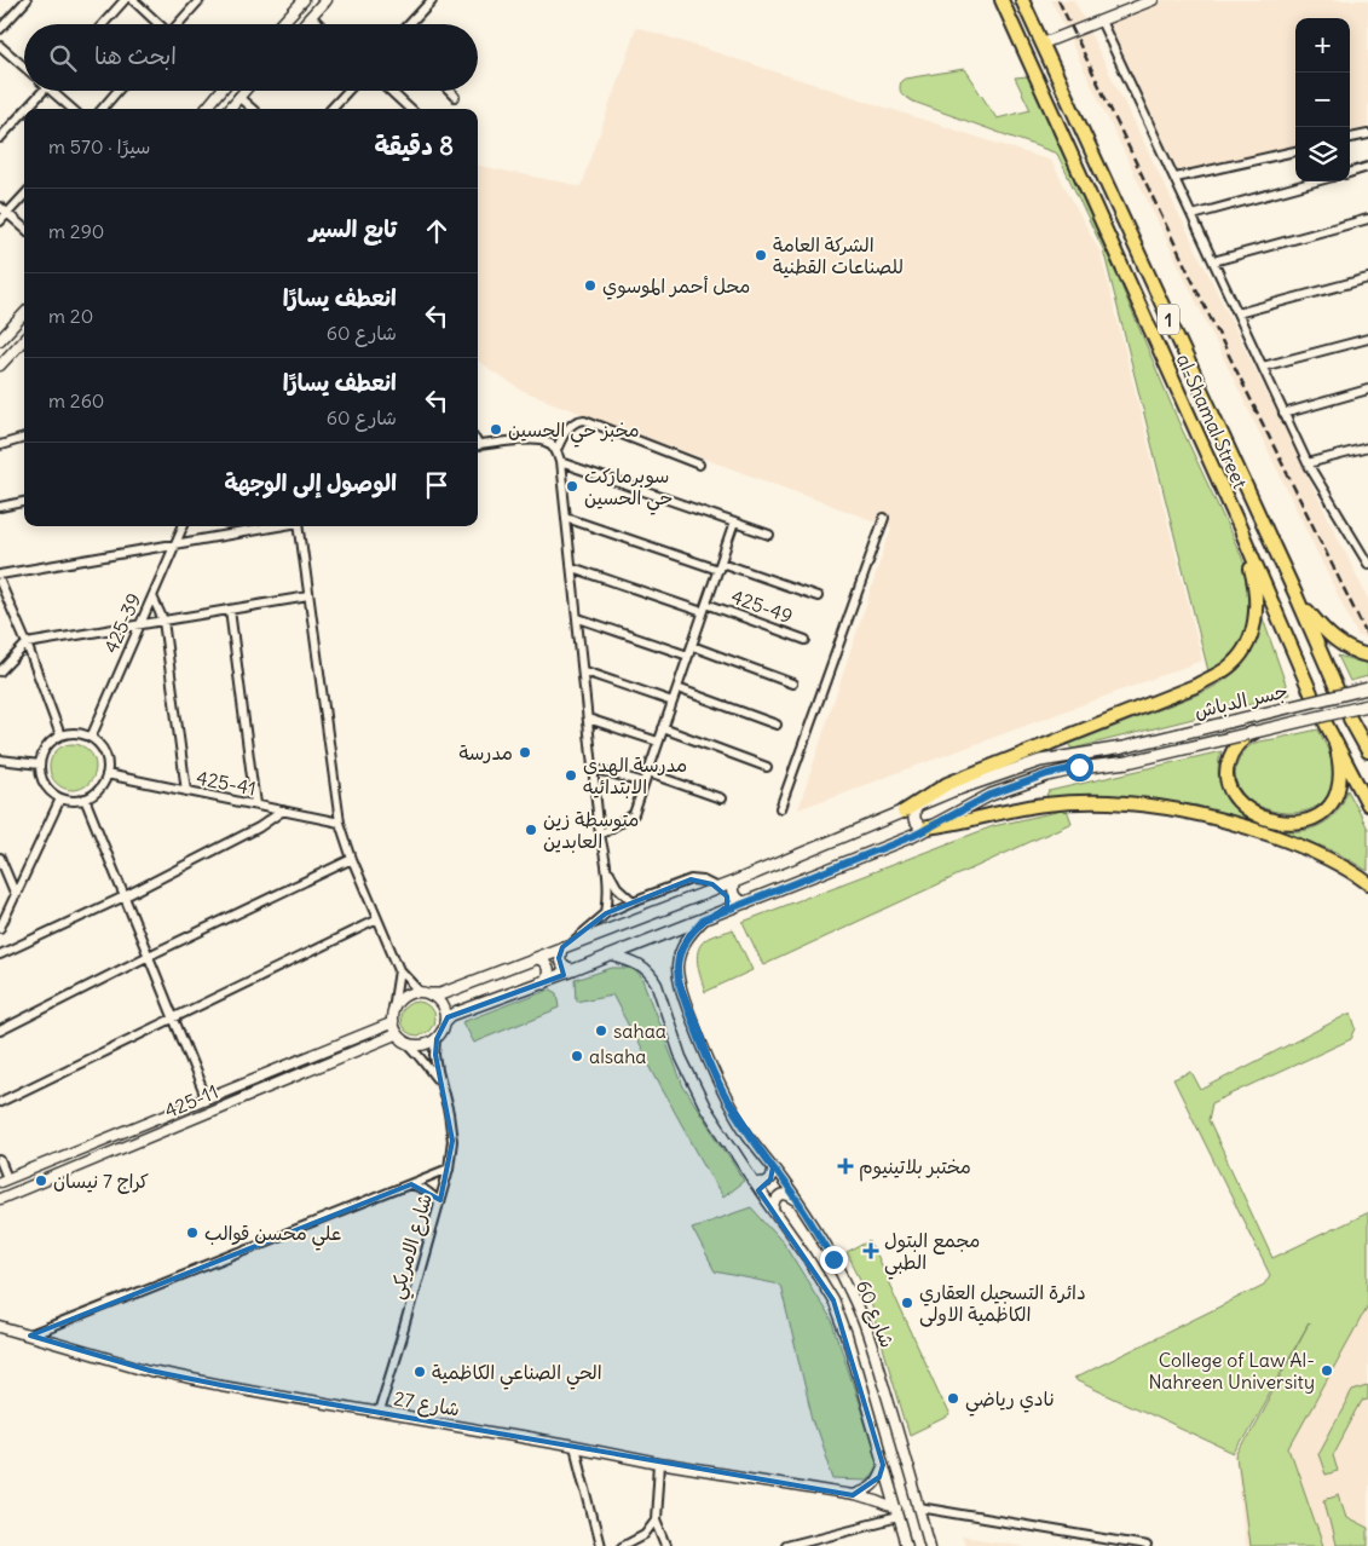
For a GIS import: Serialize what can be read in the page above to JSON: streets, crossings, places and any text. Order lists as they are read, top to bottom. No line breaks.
{"streets":{"highway":["1","al-Shamal Street"],"main road":["جسر الدباش"],"street":["425-49","425-39","425-41","425-11","شارع الامريكي","شارع 60","شارع 27"]},"crossings":[["425-39","425-41"],["جسر الدباش","425-11"],["جسر الدباش","شارع الامريكي"],["جسر الدباش","شارع 60"],["425-11","شارع الامريكي"],["شارع الامريكي","شارع 27"],["شارع 60","شارع 27"]],"places":{"other":["الشركة العامة للصناعات القطنية","محل أحمر الموسوي","مخبز حي الحسين","سوبرماركت حي الحسين","مدرسة","مدرسة الهدى الابتدائيه","متوسطة زين العابدين","sahaa","alsaha","كراج 7 نيسان","علي محسن قوالب","دائرة التسجيل العقاري الكاظمية الاولى","College of Law Al- Nahreen University","الحي الصناعي الكاظمية","نادي رياضي"],"health":["مختبر بلاتينيوم","مجمع البتول الطبي"]},"page":{"map_buttons":["+","−"],"search":"ابحث هنا","heading":["8 دقيقة","سيرًا · 570 m"],"list":[["تابع السير","290 m"],["انعطف يسارًا","شارع 60","20 m"],["انعطف يسارًا","شارع 60","260 m"],"الوصول إلى الوجهة"]}}
